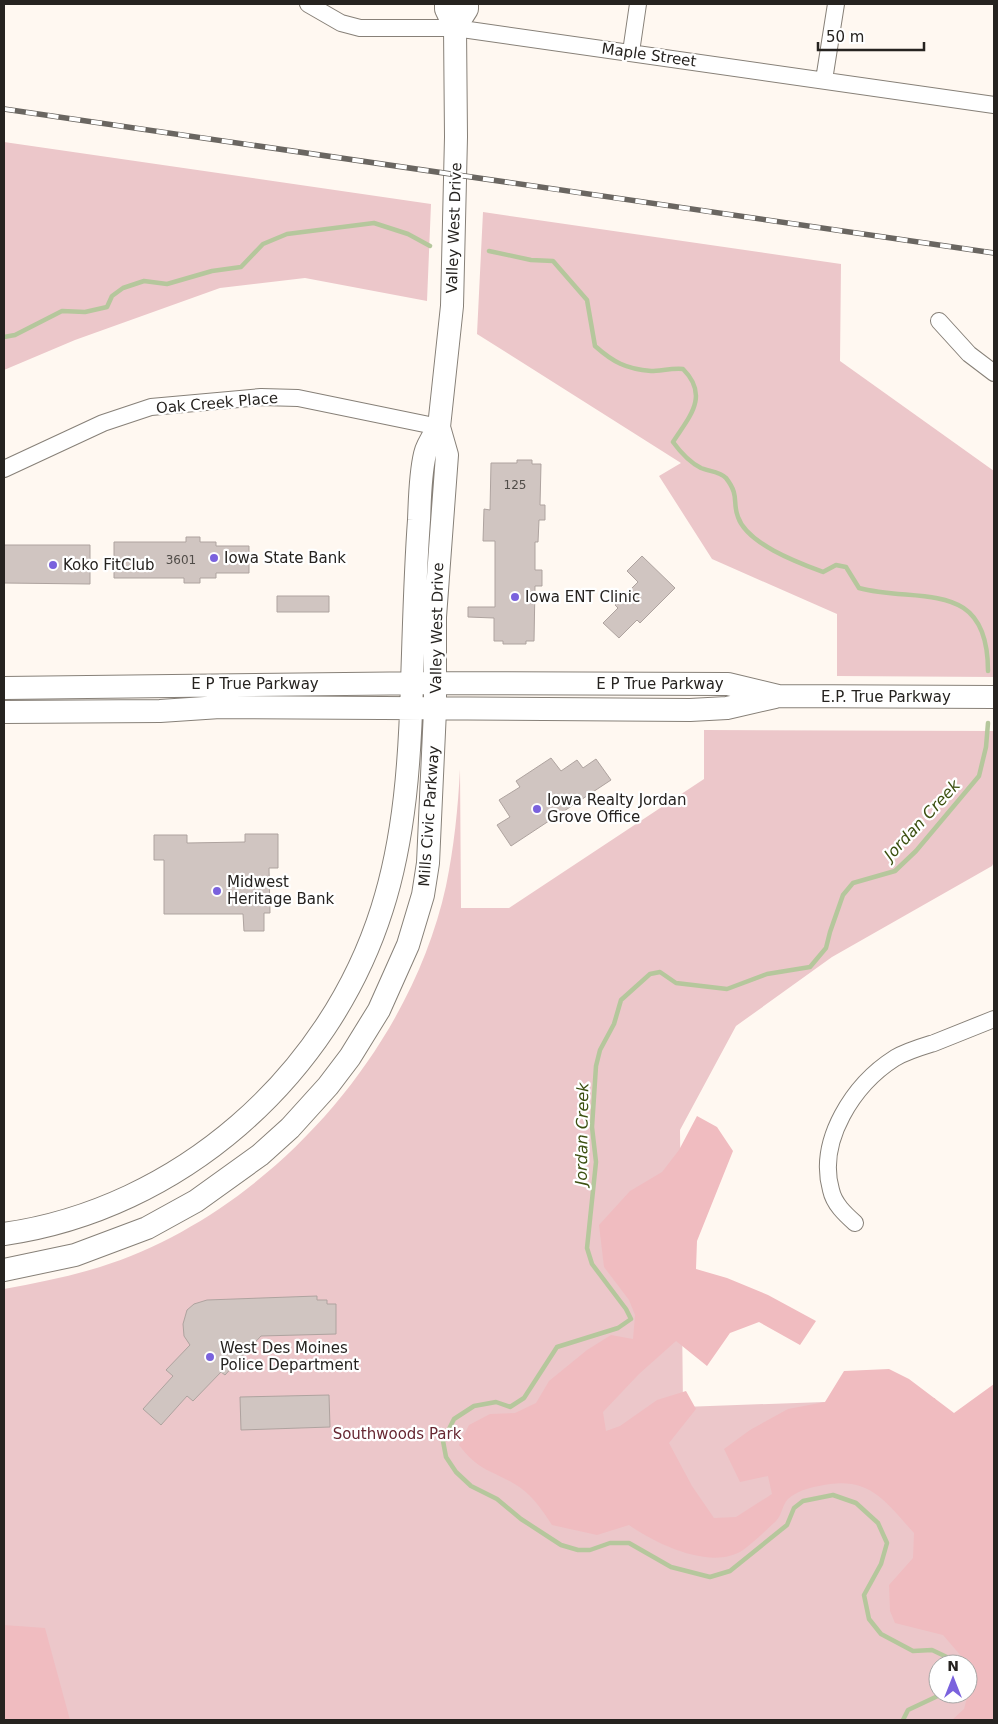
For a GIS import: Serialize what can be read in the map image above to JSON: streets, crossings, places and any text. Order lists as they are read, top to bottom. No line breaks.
{"streets":{"main road":["Valley West Drive","E P True Parkway","E.P. True Parkway","Mills Civic Parkway"],"street":["Maple Street","Oak Creek Place"]},"crossings":[["Maple Street","Valley West Drive"],["Valley West Drive","Oak Creek Place"],["Valley West Drive","E P True Parkway"],["Valley West Drive","Mills Civic Parkway"],["E P True Parkway","E.P. True Parkway"],["E P True Parkway","Mills Civic Parkway"]],"water":["Jordan Creek"],"parks":["Southwoods Park"],"places":["Iowa State Bank","Koko FitClub","Iowa ENT Clinic","Iowa Realty Jordan Grove Office","Midwest Heritage Bank","West Des Moines Police Department"],"house_numbers":["125","3601"],"scale_bar":"50 m","north":"top"}
